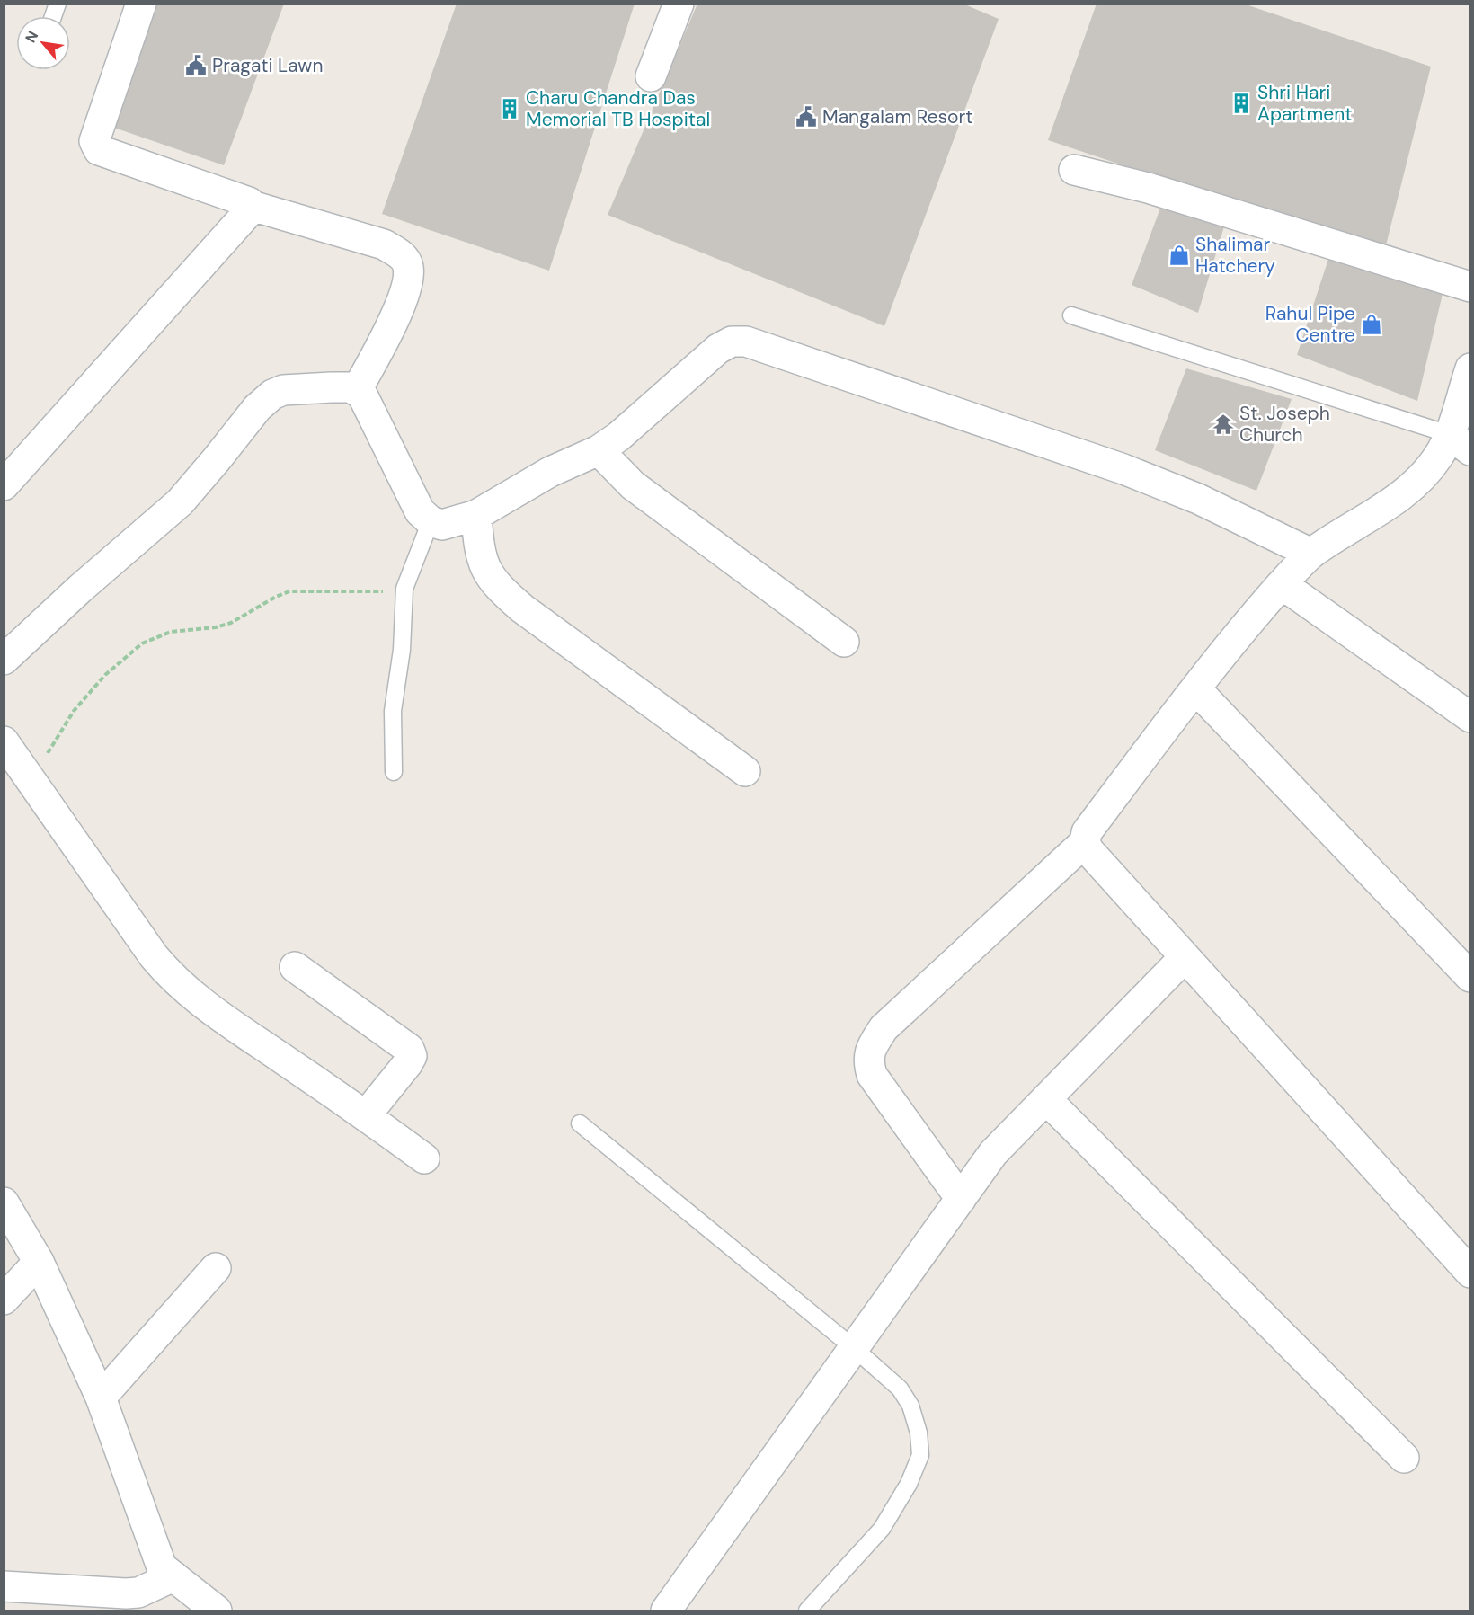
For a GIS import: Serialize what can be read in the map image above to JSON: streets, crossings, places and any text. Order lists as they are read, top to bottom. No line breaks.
{"places":{"public building":["Pragati Lawn","Mangalam Resort"],"building":["Shri Hari Apartment","Charu Chandra Das Memorial TB Hospital"],"shop":["Shalimar Hatchery","Rahul Pipe Centre"],"temple":["St. Joseph Church"]},"north":"top left"}
